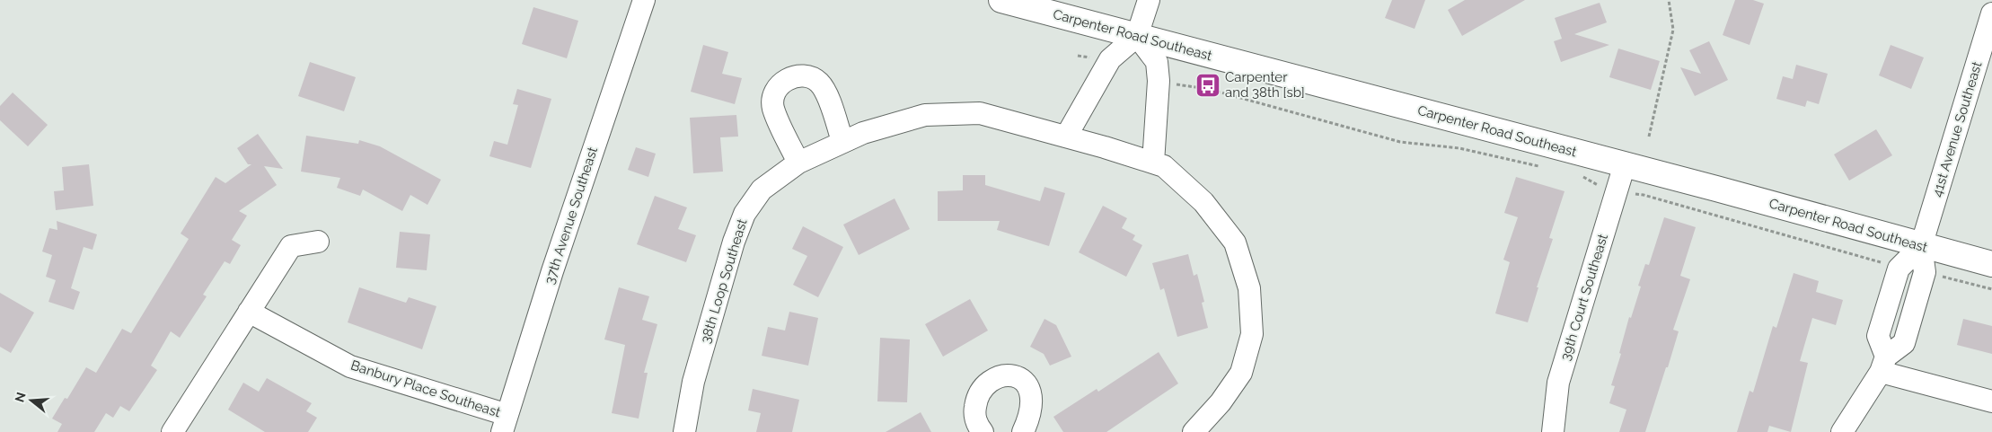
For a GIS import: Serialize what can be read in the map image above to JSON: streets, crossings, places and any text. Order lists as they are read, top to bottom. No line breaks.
{"streets":{"street":["Carpenter Road Southeast","41st Avenue Southeast","37th Avenue Southeast","38th Loop Southeast","39th Court Southeast","Banbury Place Southeast"]},"crossings":[["Carpenter Road Southeast","41st Avenue Southeast"],["Carpenter Road Southeast","39th Court Southeast"],["37th Avenue Southeast","Banbury Place Southeast"]],"places":{"bus stop":["Carpenter and 38th [sb]"]},"north":"left"}
